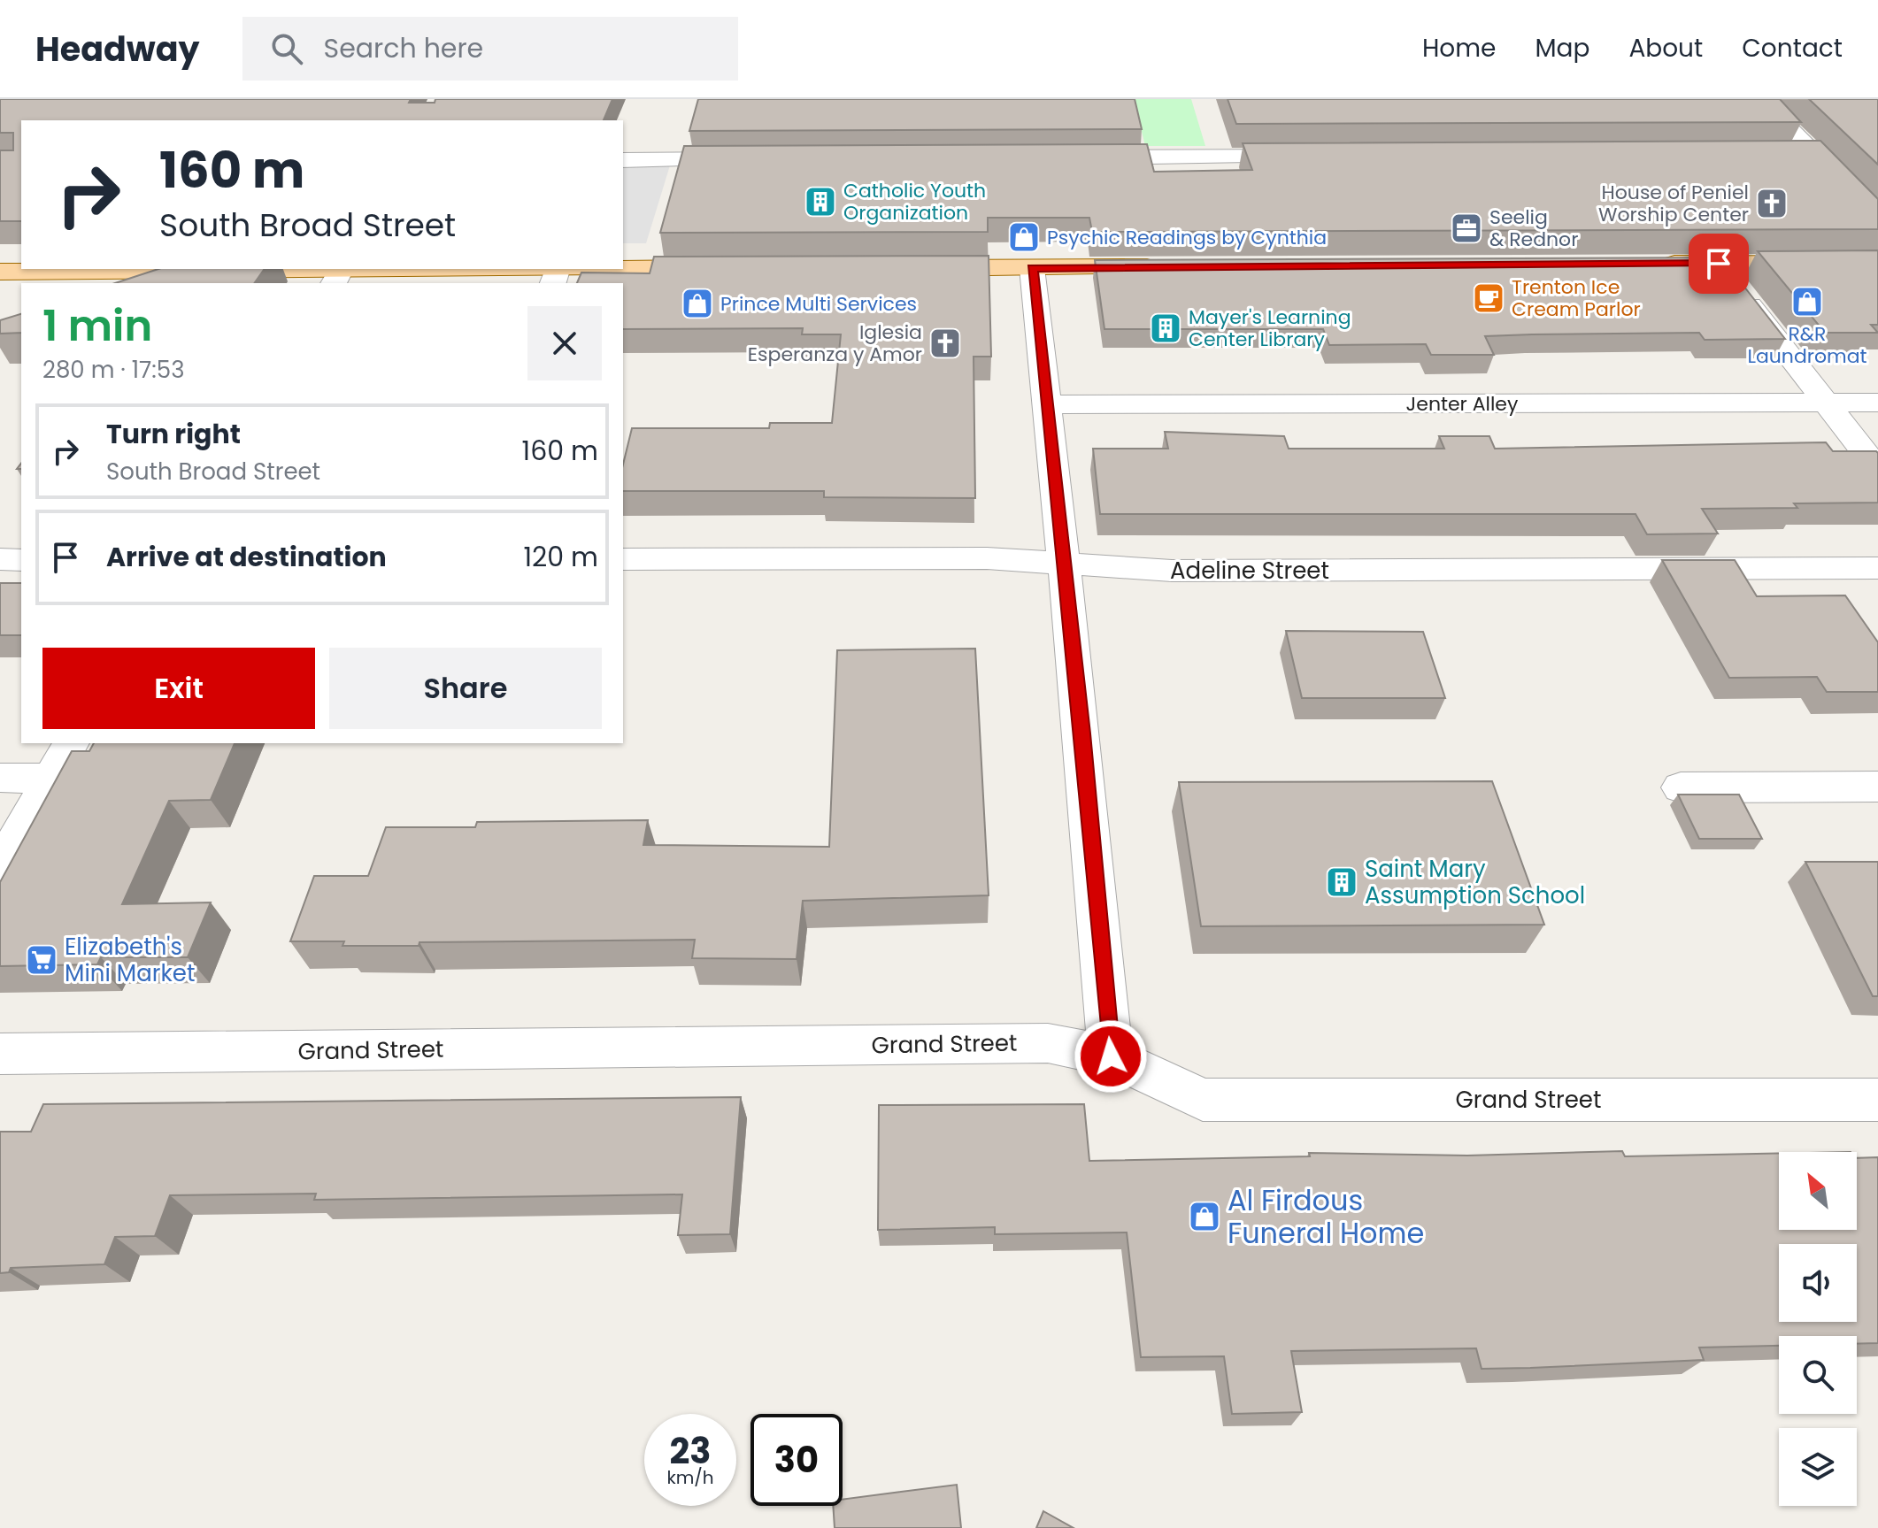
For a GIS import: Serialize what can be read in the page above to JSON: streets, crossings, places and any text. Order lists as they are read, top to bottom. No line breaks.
{"streets":{"street":["Jenter Alley","Adeline Street","Grand Street"]},"places":{"building":["Catholic Youth Organization","Mayer's Learning Center Library","Saint Mary Assumption School"],"church":["House of Peniel Worship Center","Iglesia Esperanza y Amor"],"office":["Seelig & Rednor"],"shop":["Psychic Readings by Cynthia","R&R Laundromat","Prince Multi Services","Al Firdous Funeral Home"],"cafe":["Trenton Ice Cream Parlor"],"supermarket":["Elizabeth's Mini Market"]},"north":"top left","page":{"header":"Headway","search":"Search here","nav":["Home","Map","About","Contact"],"turn":["160 m","South Broad Street"],"heading":["1 min","280 m · 17:53"],"list":[{"name":"Turn right","note":"South Broad Street","value":"160 m"},{"name":"Arrive at destination","value":"120 m"}],"buttons":["Exit","Share"],"speed":"23 km/h","limit":"30"}}
